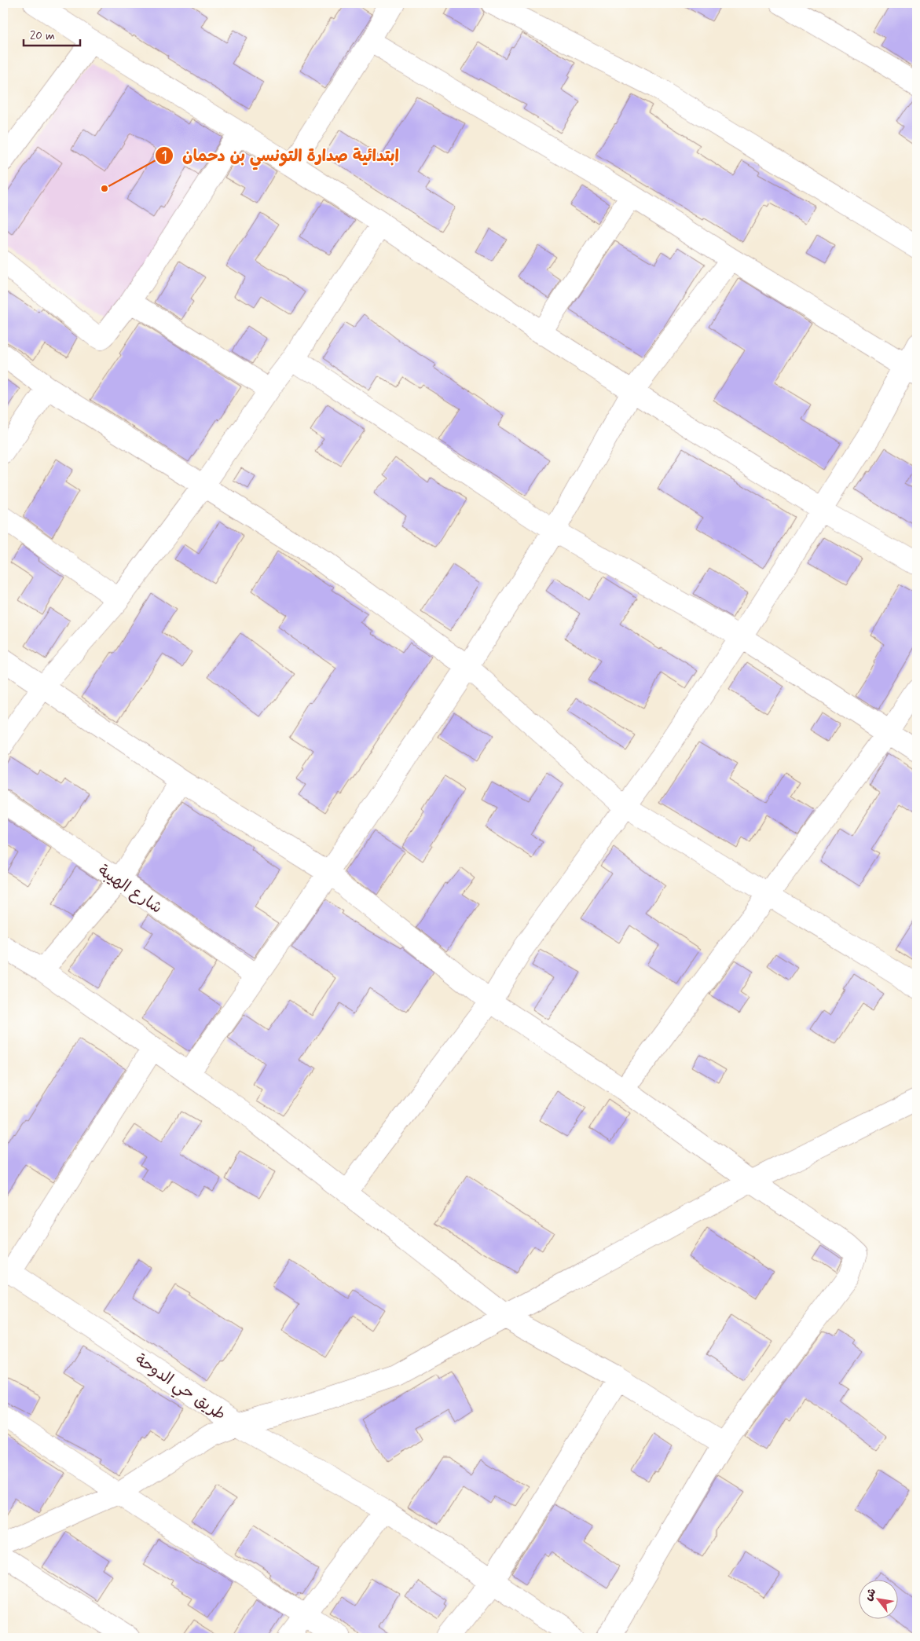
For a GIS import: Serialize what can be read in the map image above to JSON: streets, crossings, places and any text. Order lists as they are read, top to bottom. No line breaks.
{"streets":{"street":["شارع الهيبة","طريق حي الدوحة"]},"places":["ابتدائية صدارة التونسي بن دحمان"],"scale_bar":"20 m","north":"top left"}
